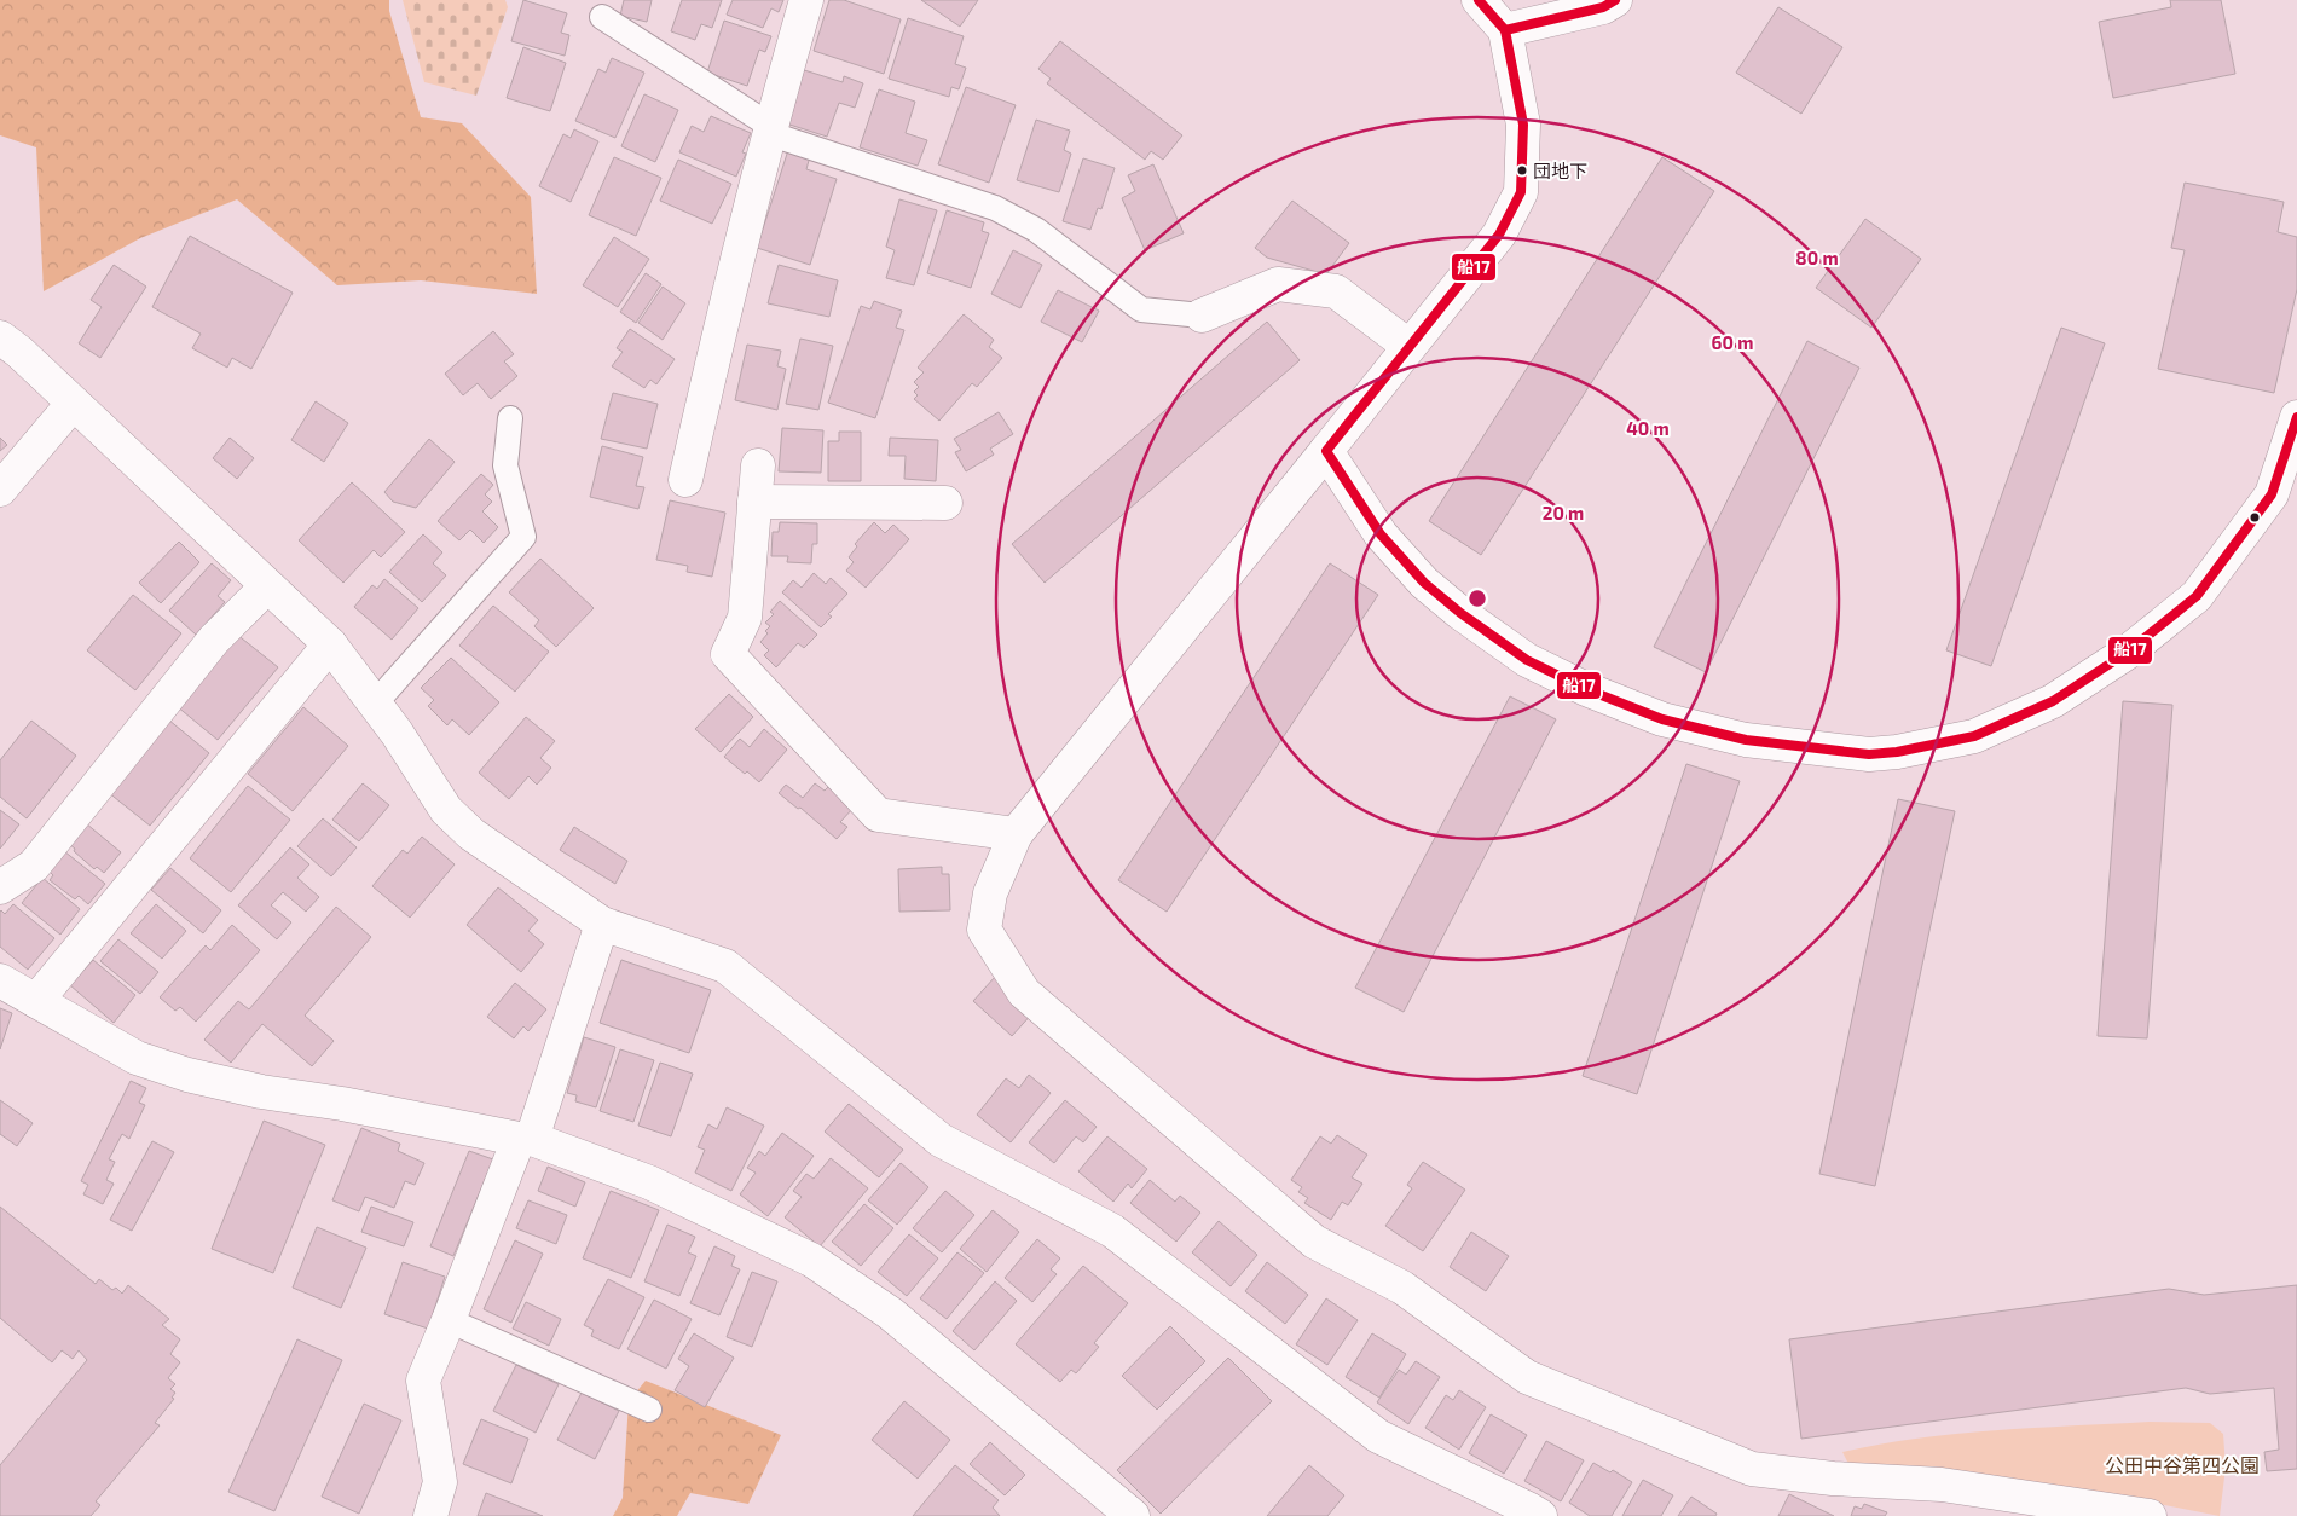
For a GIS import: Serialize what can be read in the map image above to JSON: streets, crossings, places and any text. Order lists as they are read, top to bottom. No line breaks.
{"parks":["公田中谷第四公園"],"places":["団地下"],"lines":["transit line 船17"],"rings":["80 m","60 m","40 m","20 m"]}
